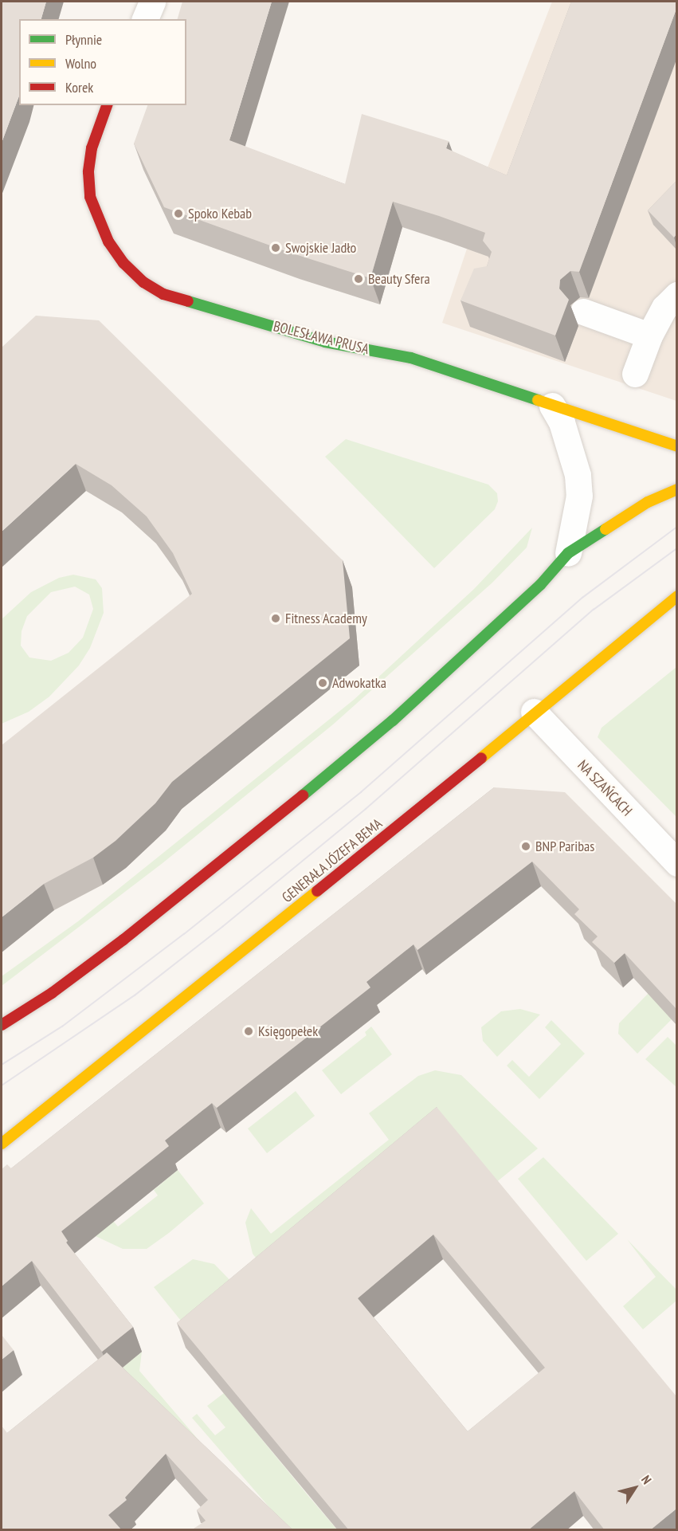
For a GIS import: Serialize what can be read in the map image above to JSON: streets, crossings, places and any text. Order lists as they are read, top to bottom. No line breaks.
{"streets":{"street":["BOLESŁAWA PRUSA","NA SZAŃCACH","GENERAŁA JÓZEFA BEMA"]},"crossings":[["NA SZAŃCACH","GENERAŁA JÓZEFA BEMA"]],"places":["Spoko Kebab","Swojskie Jadło","Beauty Sfera","Fitness Academy","Adwokatka","BNP Paribas","Księgopełek"],"legend":["Płynnie","Wolno","Korek"],"north":"top right"}
